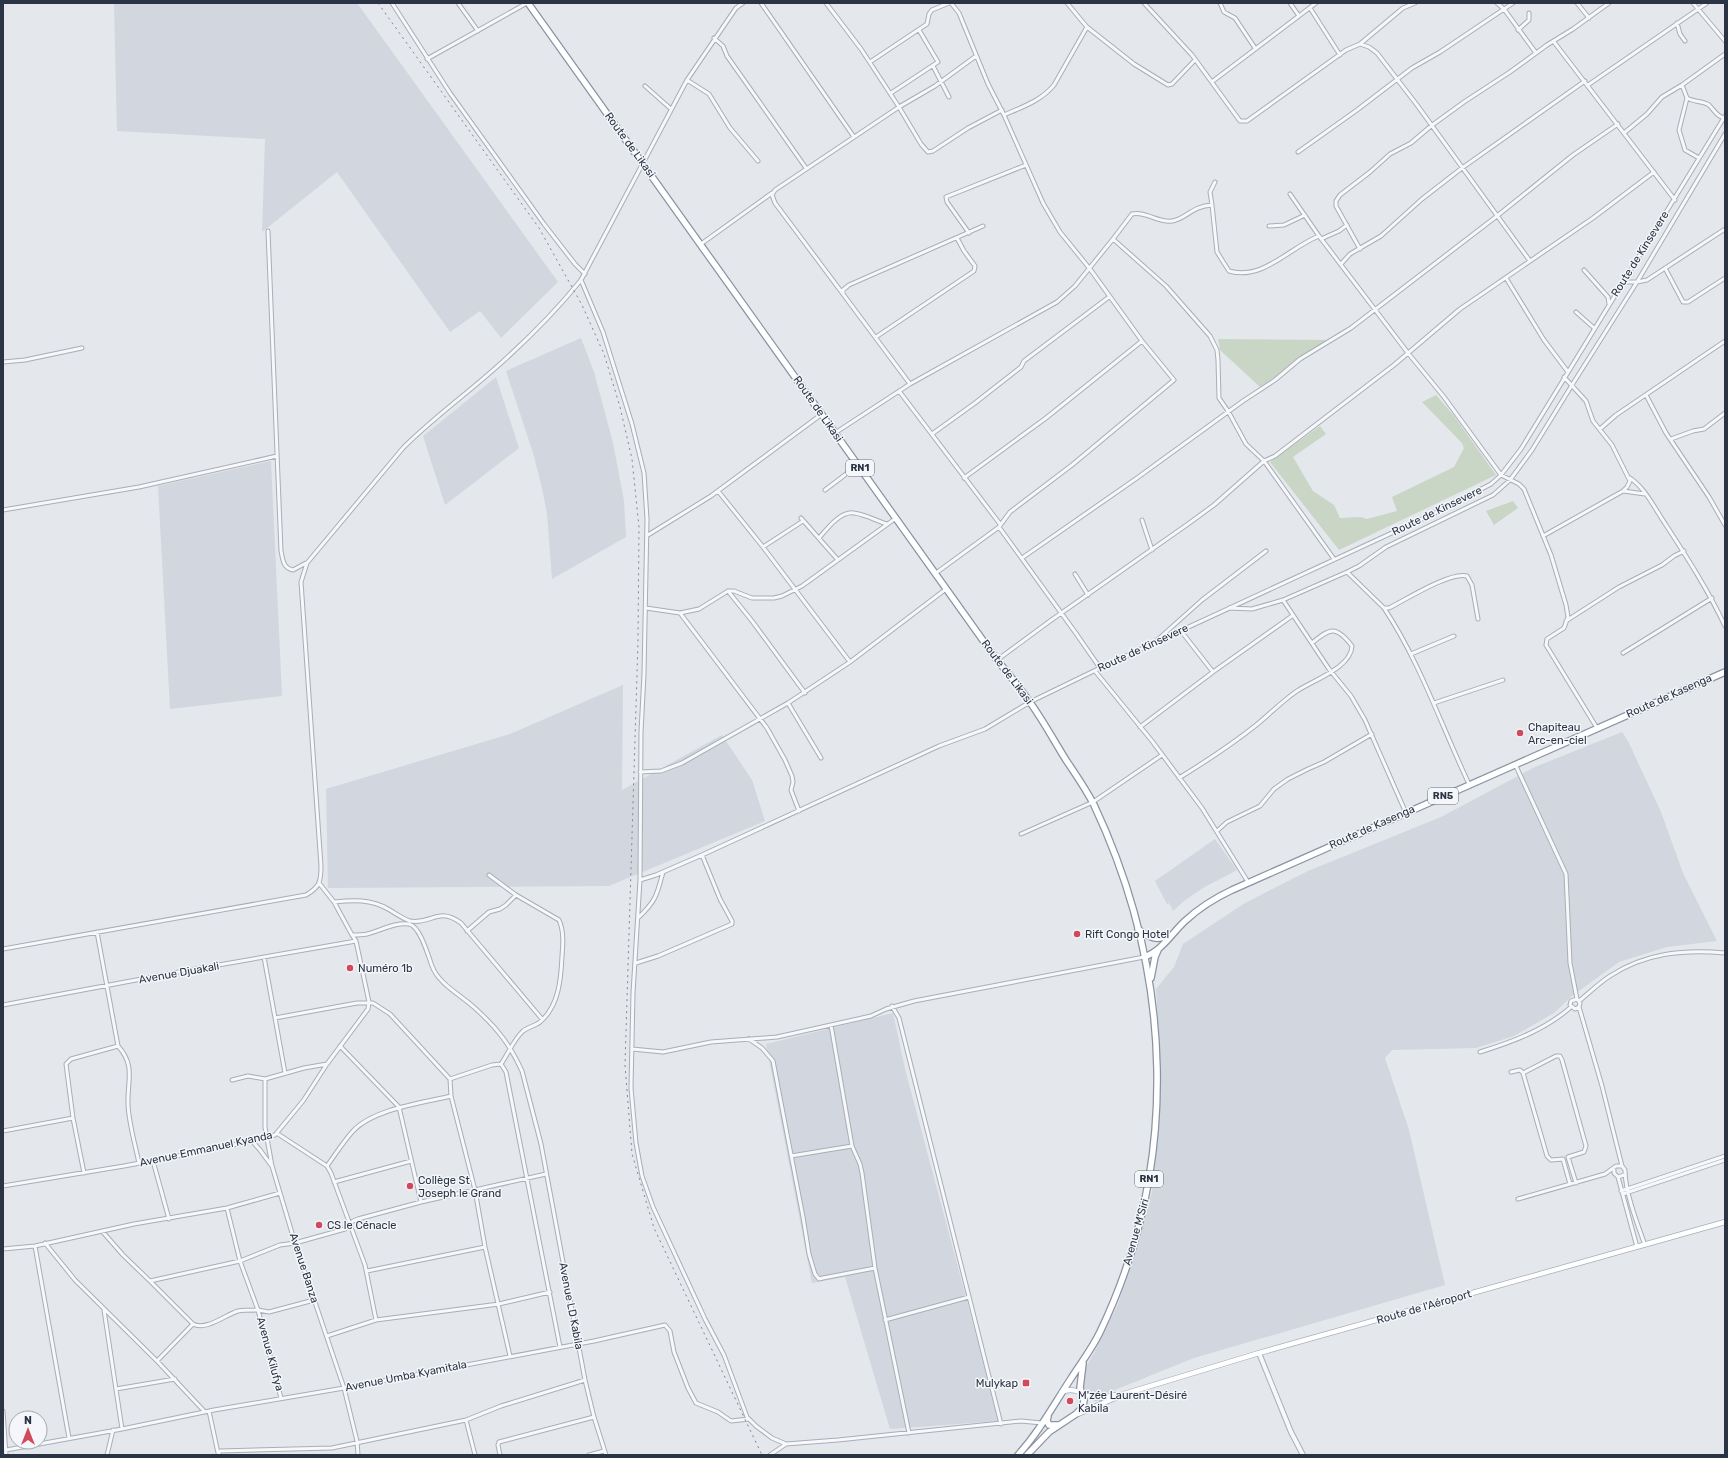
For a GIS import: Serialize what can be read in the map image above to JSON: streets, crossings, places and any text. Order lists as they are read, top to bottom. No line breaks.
{"streets":{"highway":["Route de Likasi","RN1","Route de Kasenga","RN5","Avenue M'Siri"],"main road":["Route de l'Aéroport"],"street":["Route de Kinsevere","Avenue Djuakali","Avenue Emmanuel Kyanda","Avenue Banza","Avenue LD Kabila","Avenue Kilufya","Avenue Umba Kyamitala"]},"crossings":[["Route de Likasi","Route de Kinsevere"],["Route de Likasi","Route de Kasenga"],["Route de Likasi","Avenue M'Siri"],["RN1","Avenue M'Siri"],["RN1","Route de l'Aéroport"],["Route de Kasenga","Avenue M'Siri"],["Avenue Emmanuel Kyanda","Avenue Banza"],["Avenue M'Siri","Route de l'Aéroport"],["Avenue Banza","Avenue Umba Kyamitala"],["Avenue LD Kabila","Avenue Umba Kyamitala"],["Avenue Kilufya","Avenue Umba Kyamitala"]],"places":{"other":["Chapiteau Arc-en-ciel","Rift Congo Hotel","Numéro 1b","Collège St Joseph le Grand","CS le Cénacle","M'zée Laurent-Désiré Kabila"],"transit":["Mulykap"]},"north":"top"}
